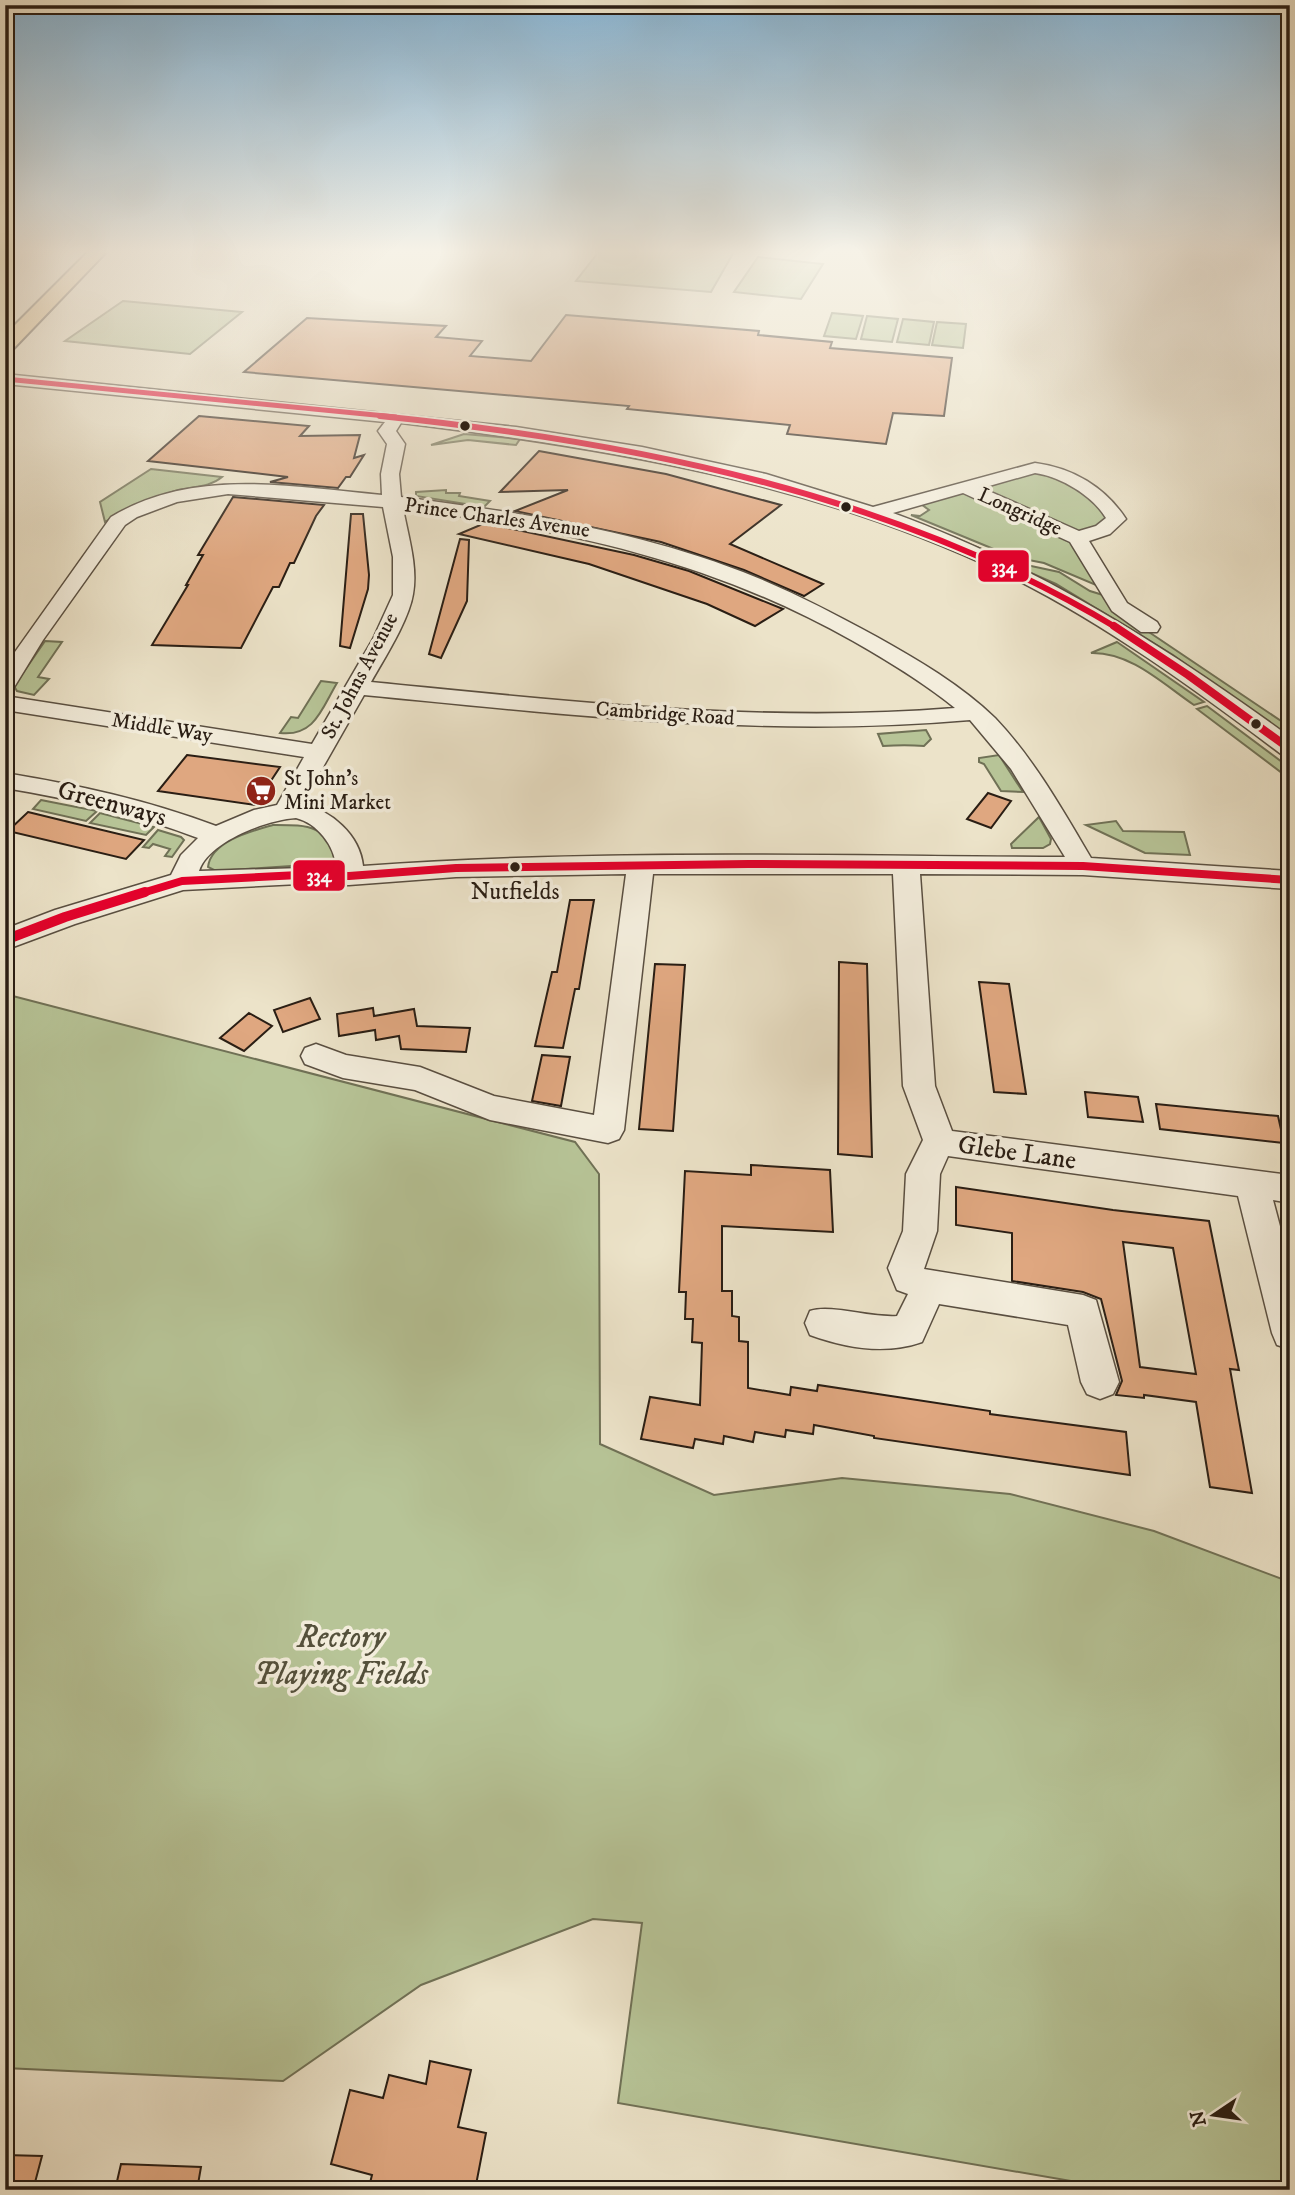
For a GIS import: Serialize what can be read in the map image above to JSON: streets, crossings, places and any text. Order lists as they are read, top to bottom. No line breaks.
{"streets":{"street":["Longridge","Prince Charles Avenue","St. Johns Avenue","Cambridge Road","Middle Way","Greenways","Glebe Lane"]},"crossings":[["Prince Charles Avenue","St. Johns Avenue"],["Prince Charles Avenue","Cambridge Road"],["St. Johns Avenue","Cambridge Road"],["St. Johns Avenue","Middle Way"]],"parks":["Rectory Playing Fields"],"places":{"supermarket":["St John's Mini Market"],"other":["Nutfields"]},"lines":["transit line 334"],"north":"left"}
